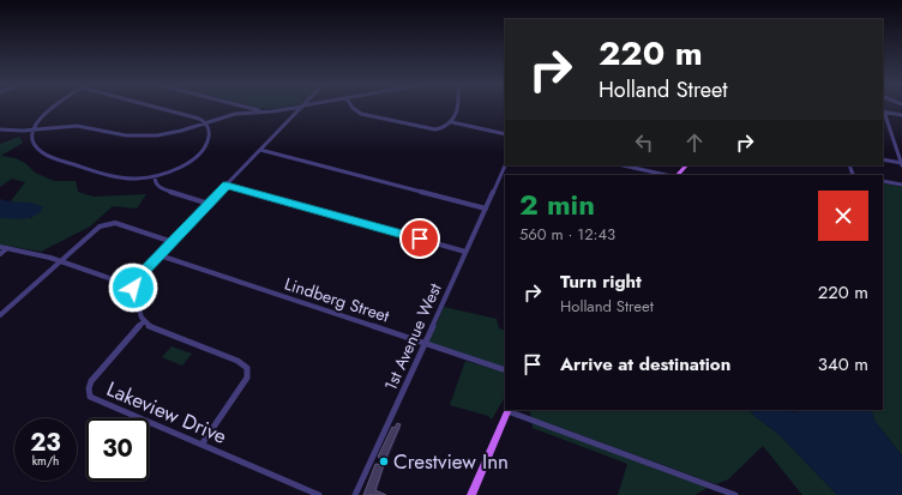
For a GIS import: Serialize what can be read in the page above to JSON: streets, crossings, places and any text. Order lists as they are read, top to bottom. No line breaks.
{"streets":{"street":["Lindberg Street","1st Avenue West","Lakeview Drive"]},"crossings":[["Lindberg Street","1st Avenue West"]],"places":["Crestview Inn"],"page":{"turn":["220 m","Holland Street"],"heading":["2 min","560 m · 12:43"],"list":[{"name":"Turn right","note":"Holland Street","value":"220 m"},{"name":"Arrive at destination","value":"340 m"}],"speed":"23 km/h","limit":"30"}}
